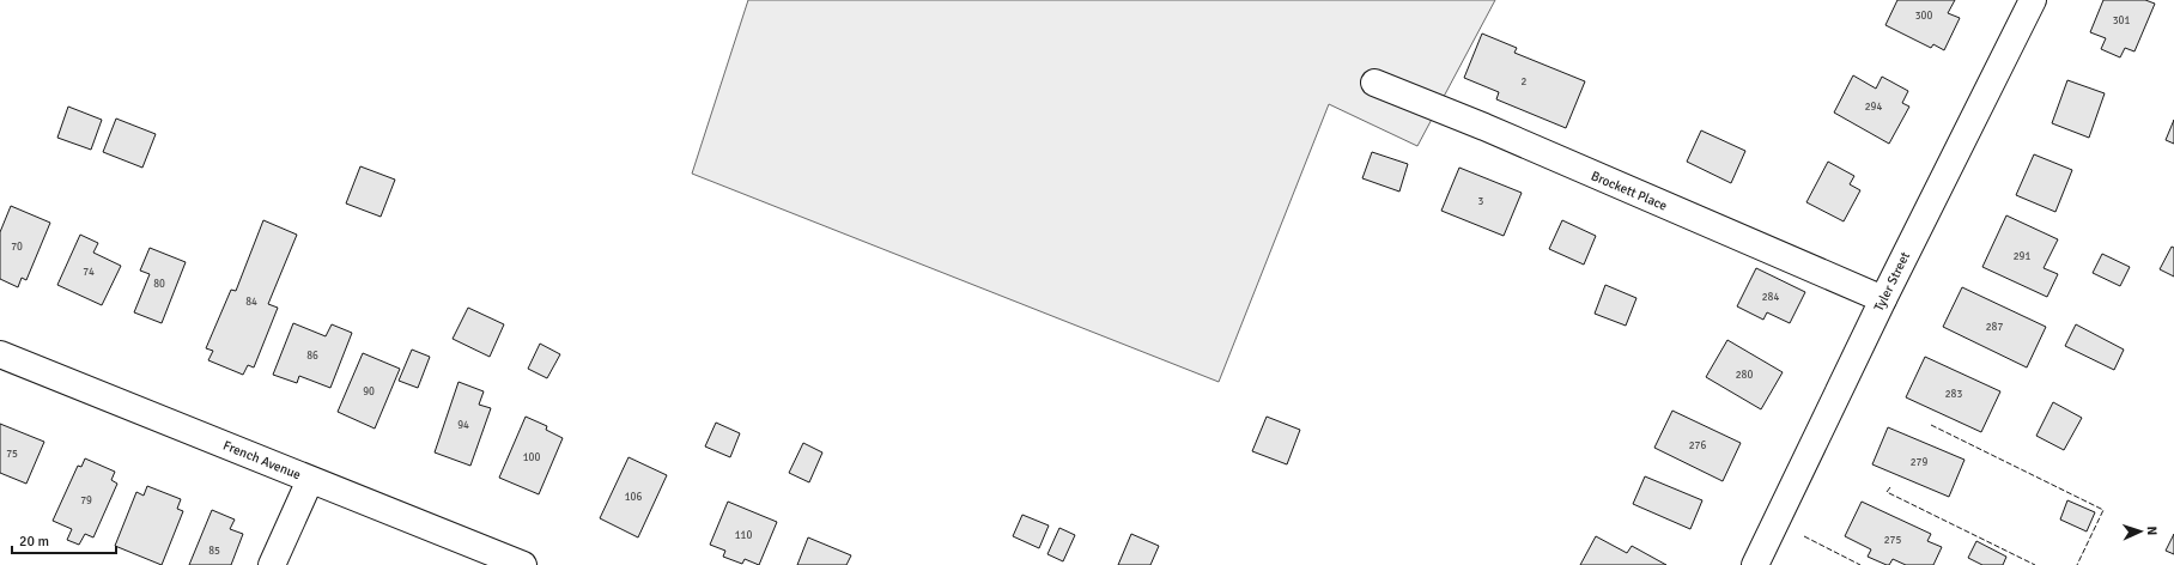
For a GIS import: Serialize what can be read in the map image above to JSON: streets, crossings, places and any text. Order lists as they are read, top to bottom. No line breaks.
{"streets":{"street":["Brockett Place","Tyler Street","French Avenue"]},"crossings":[["Brockett Place","Tyler Street"]],"house_numbers":["300","301","2","294","3","70","291","74","80","284","84","287","86","280","90","283","94","276","75","100","279","106","79","110","275","85"],"scale_bar":"20 m","north":"right"}
